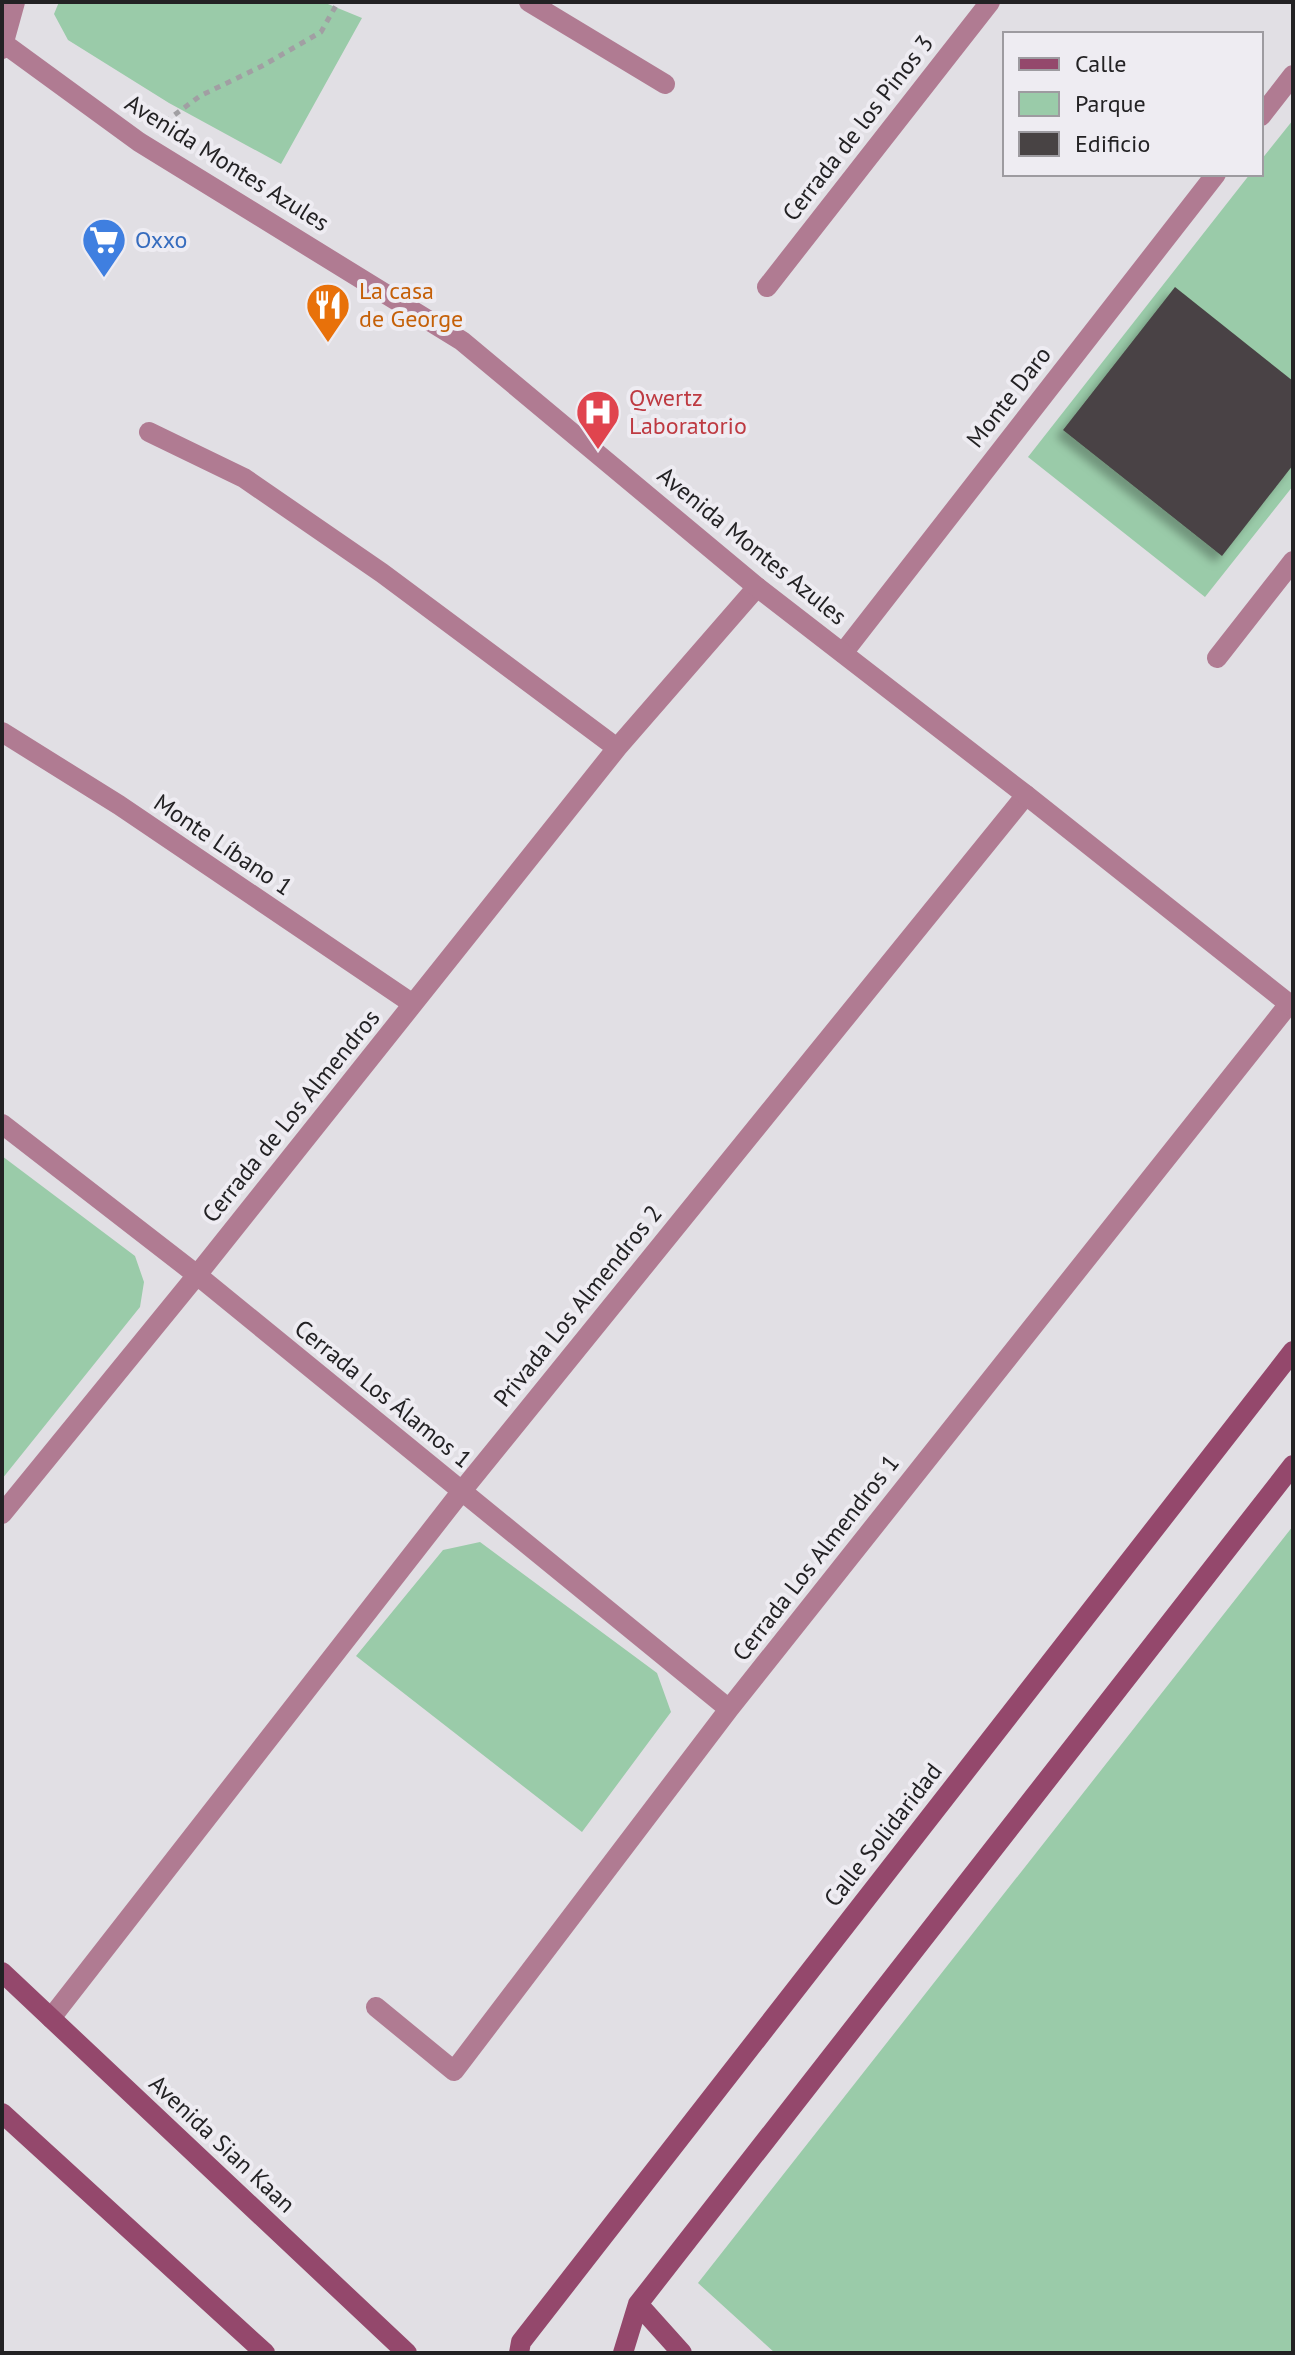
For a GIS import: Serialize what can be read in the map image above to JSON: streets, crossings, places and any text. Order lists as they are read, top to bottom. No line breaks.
{"streets":{"main road":["Calle Solidaridad","Avenida Sian Kaan"],"street":["Cerrada de los Pinos 3","Avenida Montes Azules","Monte Daro","Monte Líbano 1","Cerrada de Los Almendros","Privada Los Almendros 2","Cerrada Los Álamos 1","Cerrada Los Almendros 1"]},"crossings":[["Avenida Montes Azules","Monte Daro"],["Avenida Montes Azules","Cerrada de Los Almendros"],["Avenida Montes Azules","Privada Los Almendros 2"],["Avenida Montes Azules","Cerrada Los Almendros 1"],["Monte Líbano 1","Cerrada de Los Almendros"],["Cerrada de Los Almendros","Cerrada Los Álamos 1"],["Privada Los Almendros 2","Cerrada Los Álamos 1"],["Privada Los Almendros 2","Avenida Sian Kaan"],["Cerrada Los Álamos 1","Cerrada Los Almendros 1"]],"places":{"supermarket":["Oxxo"],"restaurant":["La casa de George"],"hospital":["Qwertz Laboratorio"]},"legend":["Calle","Parque","Edificio"]}
